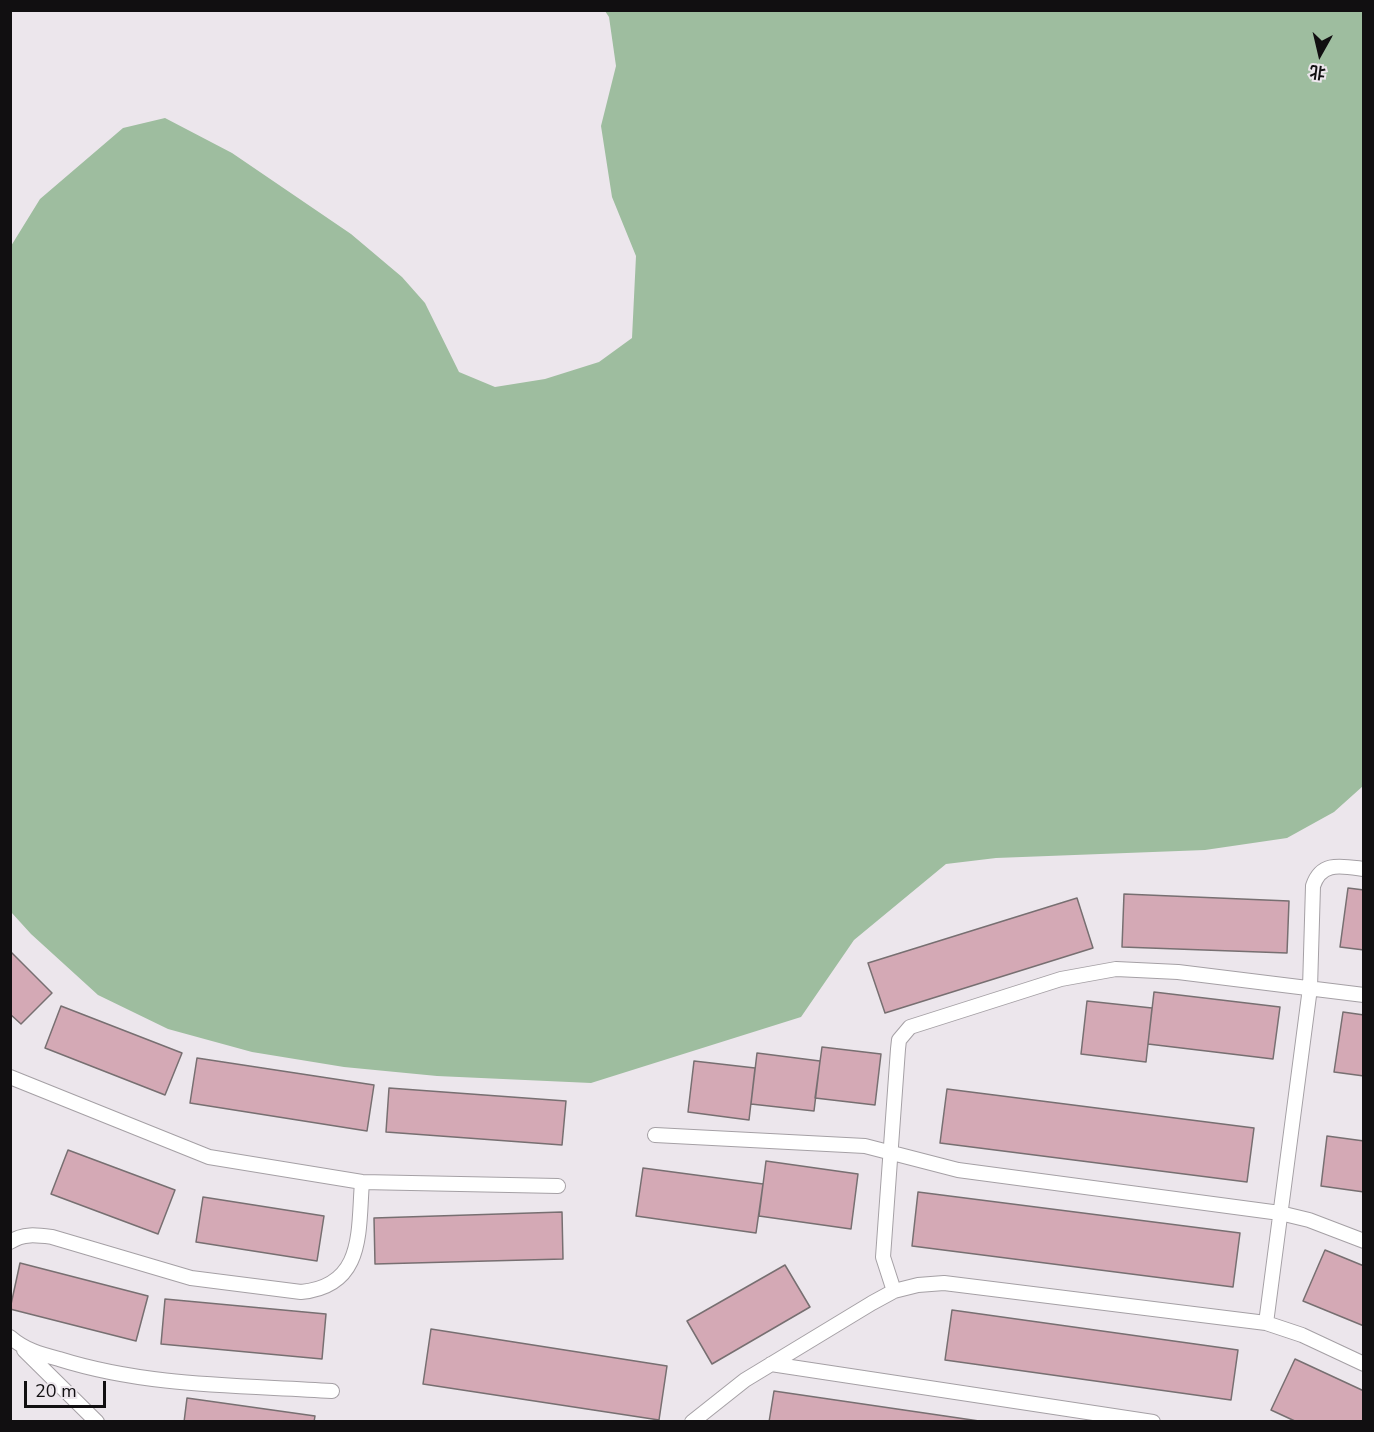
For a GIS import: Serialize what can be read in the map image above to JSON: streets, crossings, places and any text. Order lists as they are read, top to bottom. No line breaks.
{"scale_bar":"20 m","north":"bottom"}
